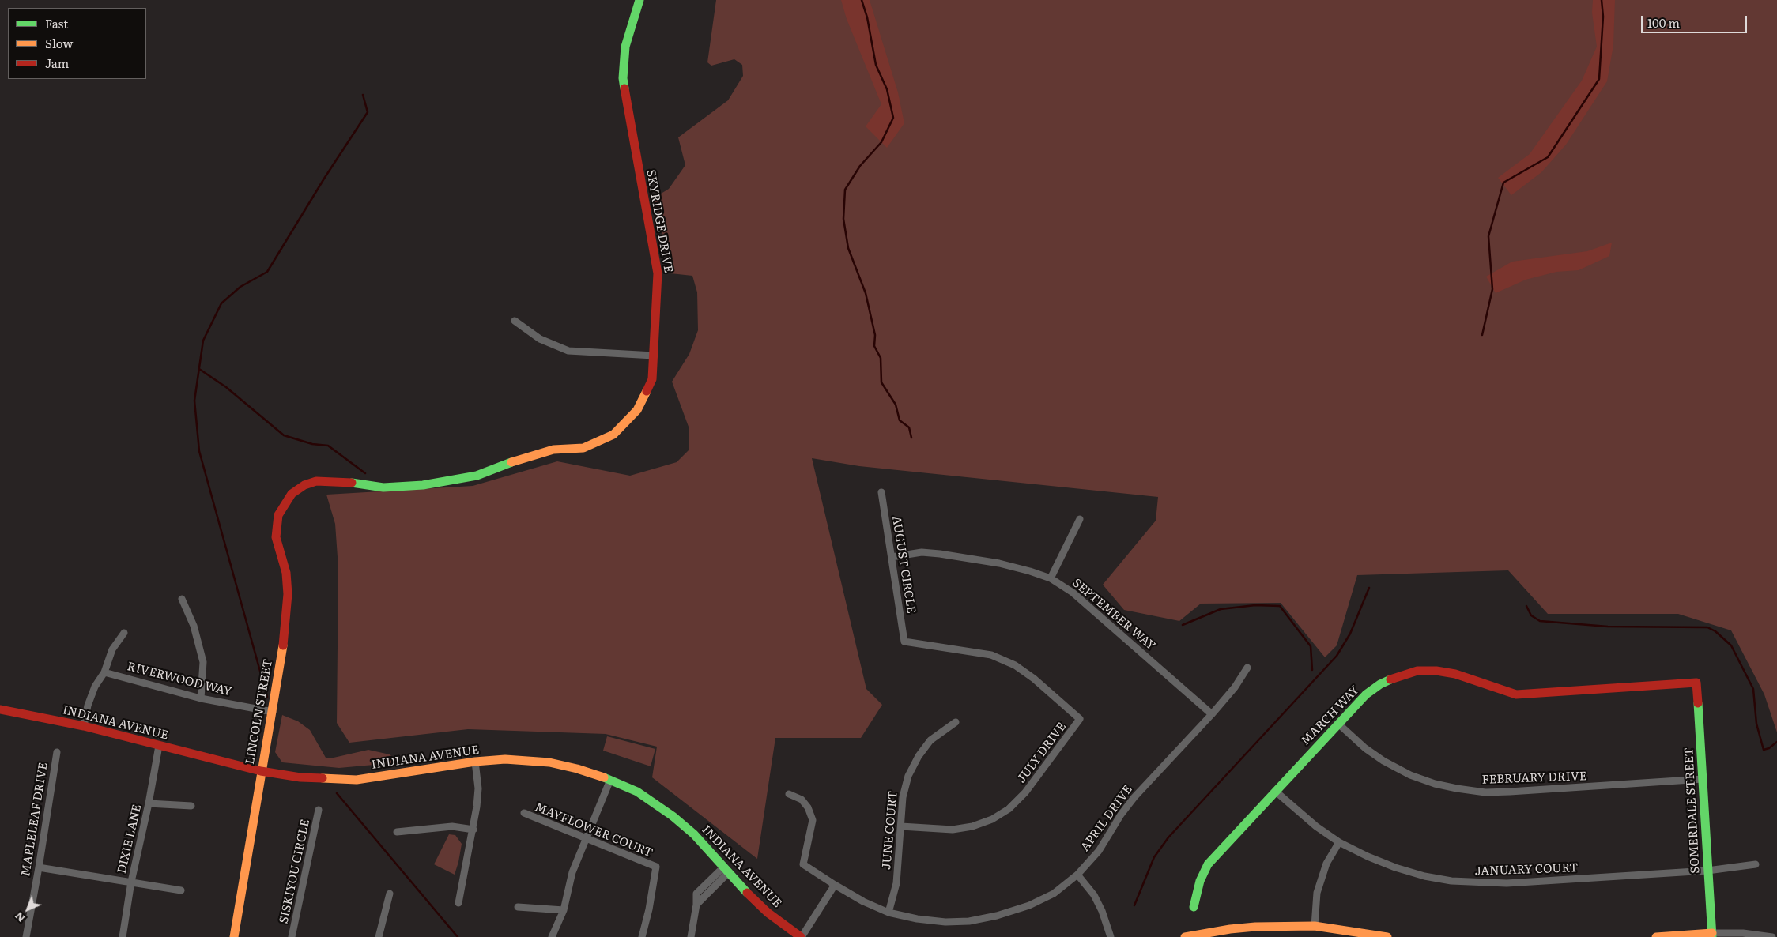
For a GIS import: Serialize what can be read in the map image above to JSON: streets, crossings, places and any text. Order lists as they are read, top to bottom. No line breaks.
{"streets":{"street":["SKYRIDGE DRIVE","AUGUST CIRCLE","SEPTEMBER WAY","RIVERWOOD WAY","LINCOLN STREET","MARCH WAY","INDIANA AVENUE","JULY DRIVE","FEBRUARY DRIVE","SOMERDALE STREET","APRIL DRIVE","MAPLELEAF DRIVE","MAYFLOWER COURT","JUNE COURT","DIXIE LANE","JANUARY COURT","SISKIYOU CIRCLE"]},"crossings":[["SKYRIDGE DRIVE","LINCOLN STREET"],["AUGUST CIRCLE","SEPTEMBER WAY"],["AUGUST CIRCLE","JULY DRIVE"],["SEPTEMBER WAY","APRIL DRIVE"],["RIVERWOOD WAY","LINCOLN STREET"],["LINCOLN STREET","INDIANA AVENUE"],["MARCH WAY","FEBRUARY DRIVE"],["MARCH WAY","SOMERDALE STREET"],["MARCH WAY","JANUARY COURT"],["INDIANA AVENUE","DIXIE LANE"],["JULY DRIVE","JUNE COURT"],["FEBRUARY DRIVE","SOMERDALE STREET"],["SOMERDALE STREET","JANUARY COURT"],["APRIL DRIVE","JUNE COURT"]],"legend":["Fast","Slow","Jam"],"scale_bar":"100 m","north":"bottom left"}
